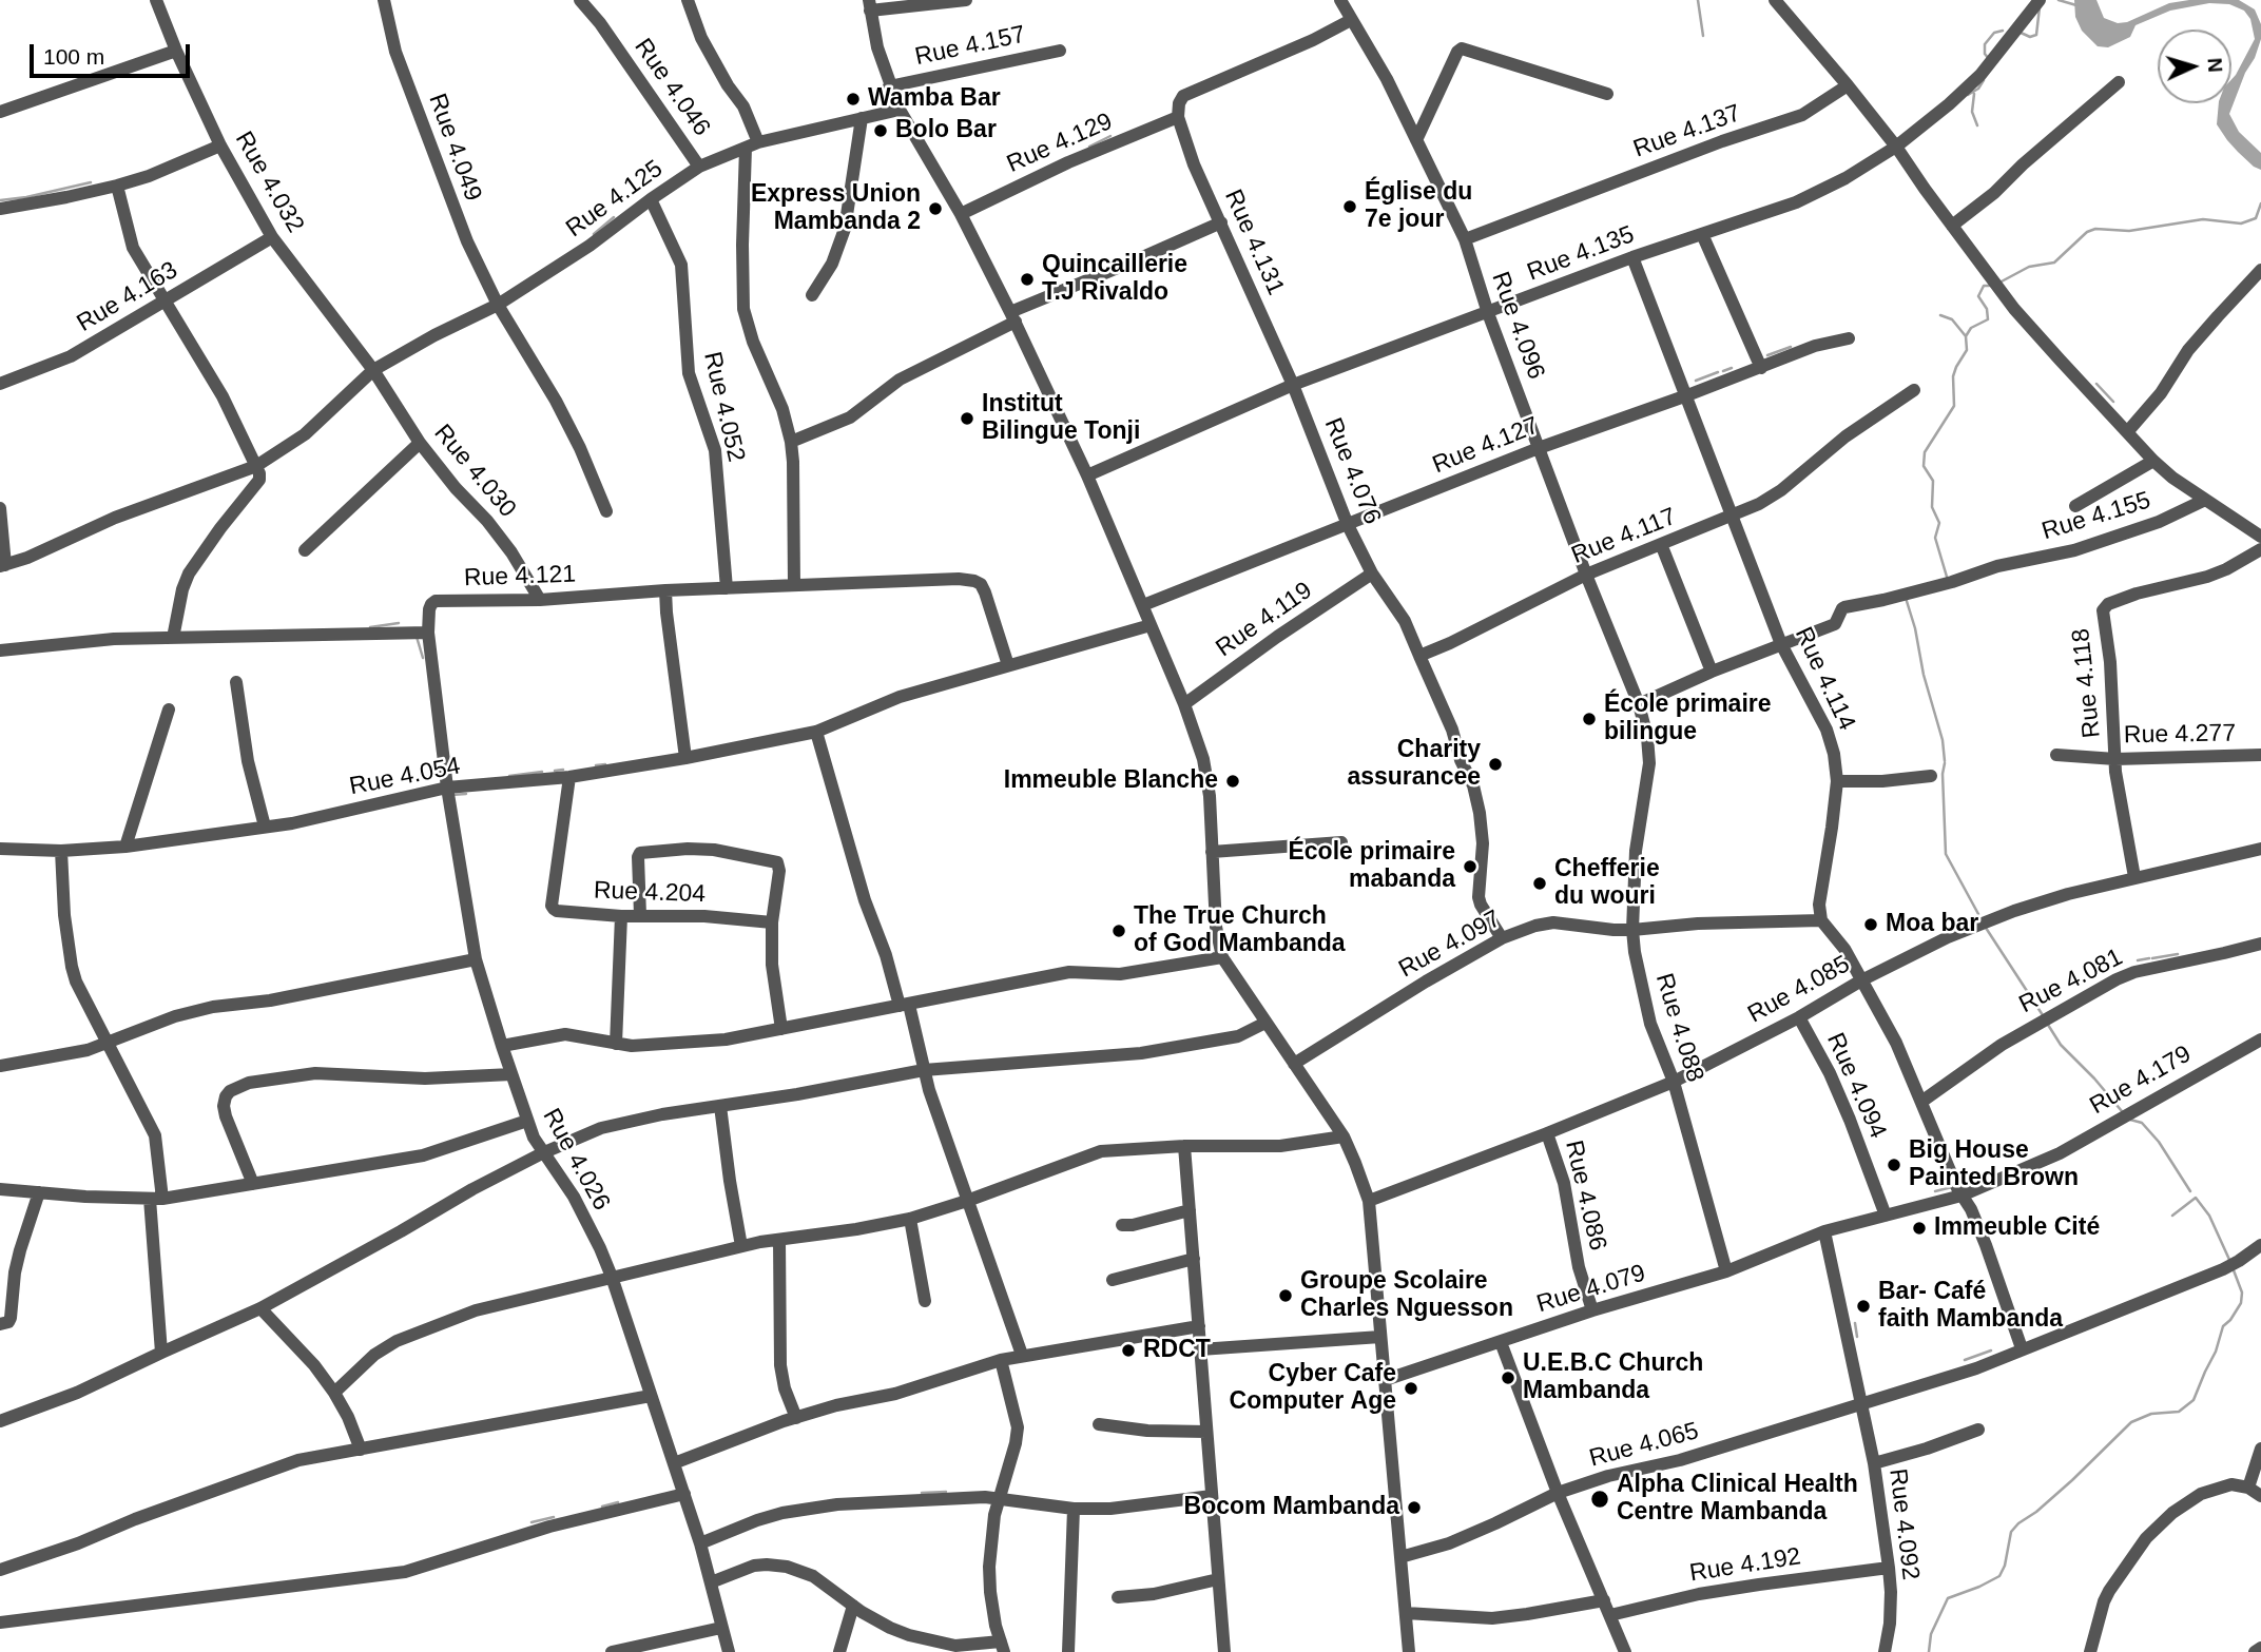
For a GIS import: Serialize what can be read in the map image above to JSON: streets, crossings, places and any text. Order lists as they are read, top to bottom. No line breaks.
{"streets":{"street":["Rue 4.157","Rue 4.046","Rue 4.137","Rue 4.129","Rue 4.049","Rue 4.032","Rue 4.125","Rue 4.131","Rue 4.135","Rue 4.163","Rue 4.096","Rue 4.052","Rue 4.127","Rue 4.030","Rue 4.076","Rue 4.155","Rue 4.117","Rue 4.121","Rue 4.119","Rue 4.114","Rue 4.118","Rue 4.277","Rue 4.054","Rue 4.204","Rue 4.097","Rue 4.081","Rue 4.085","Rue 4.088","Rue 4.179","Rue 4.094","Rue 4.026","Rue 4.086","Rue 4.079","Rue 4.065","Rue 4.092","Rue 4.192"]},"crossings":[["Rue 4.046","Rue 4.125"],["Rue 4.137","Rue 4.096"],["Rue 4.129","Rue 4.131"],["Rue 4.049","Rue 4.125"],["Rue 4.032","Rue 4.125"],["Rue 4.032","Rue 4.163"],["Rue 4.032","Rue 4.030"],["Rue 4.125","Rue 4.052"],["Rue 4.125","Rue 4.030"],["Rue 4.131","Rue 4.135"],["Rue 4.131","Rue 4.076"],["Rue 4.135","Rue 4.096"],["Rue 4.135","Rue 4.076"],["Rue 4.135","Rue 4.114"],["Rue 4.096","Rue 4.127"],["Rue 4.096","Rue 4.117"],["Rue 4.096","Rue 4.088"],["Rue 4.052","Rue 4.121"],["Rue 4.127","Rue 4.076"],["Rue 4.127","Rue 4.114"],["Rue 4.030","Rue 4.121"],["Rue 4.076","Rue 4.119"],["Rue 4.155","Rue 4.114"],["Rue 4.117","Rue 4.114"],["Rue 4.121","Rue 4.054"],["Rue 4.121","Rue 4.026"],["Rue 4.114","Rue 4.097"],["Rue 4.118","Rue 4.277"],["Rue 4.118","Rue 4.085"],["Rue 4.054","Rue 4.204"],["Rue 4.054","Rue 4.026"],["Rue 4.097","Rue 4.088"],["Rue 4.085","Rue 4.088"],["Rue 4.085","Rue 4.094"],["Rue 4.085","Rue 4.086"],["Rue 4.088","Rue 4.079"],["Rue 4.179","Rue 4.094"],["Rue 4.179","Rue 4.079"],["Rue 4.179","Rue 4.092"],["Rue 4.086","Rue 4.079"],["Rue 4.079","Rue 4.092"],["Rue 4.065","Rue 4.092"],["Rue 4.092","Rue 4.192"]],"places":["Wamba Bar","Bolo Bar","Église du 7e jour","Express Union Mambanda 2","Quincaillerie T.J Rivaldo","Institut Bilingue Tonji","École primaire bilingue","Charity assurancee","Immeuble Blanche","École primaire mabanda","Chefferie du wouri","Moa bar","The True Church of God Mambanda","Big House Painted Brown","Immeuble Cité","Groupe Scolaire Charles Nguesson","Bar- Café faith Mambanda","RDCT","U.E.B.C Church Mambanda","Cyber Cafe Computer Age","Alpha Clinical Health Centre Mambanda","Bocom Mambanda"],"scale_bar":"100 m","north":"right"}
